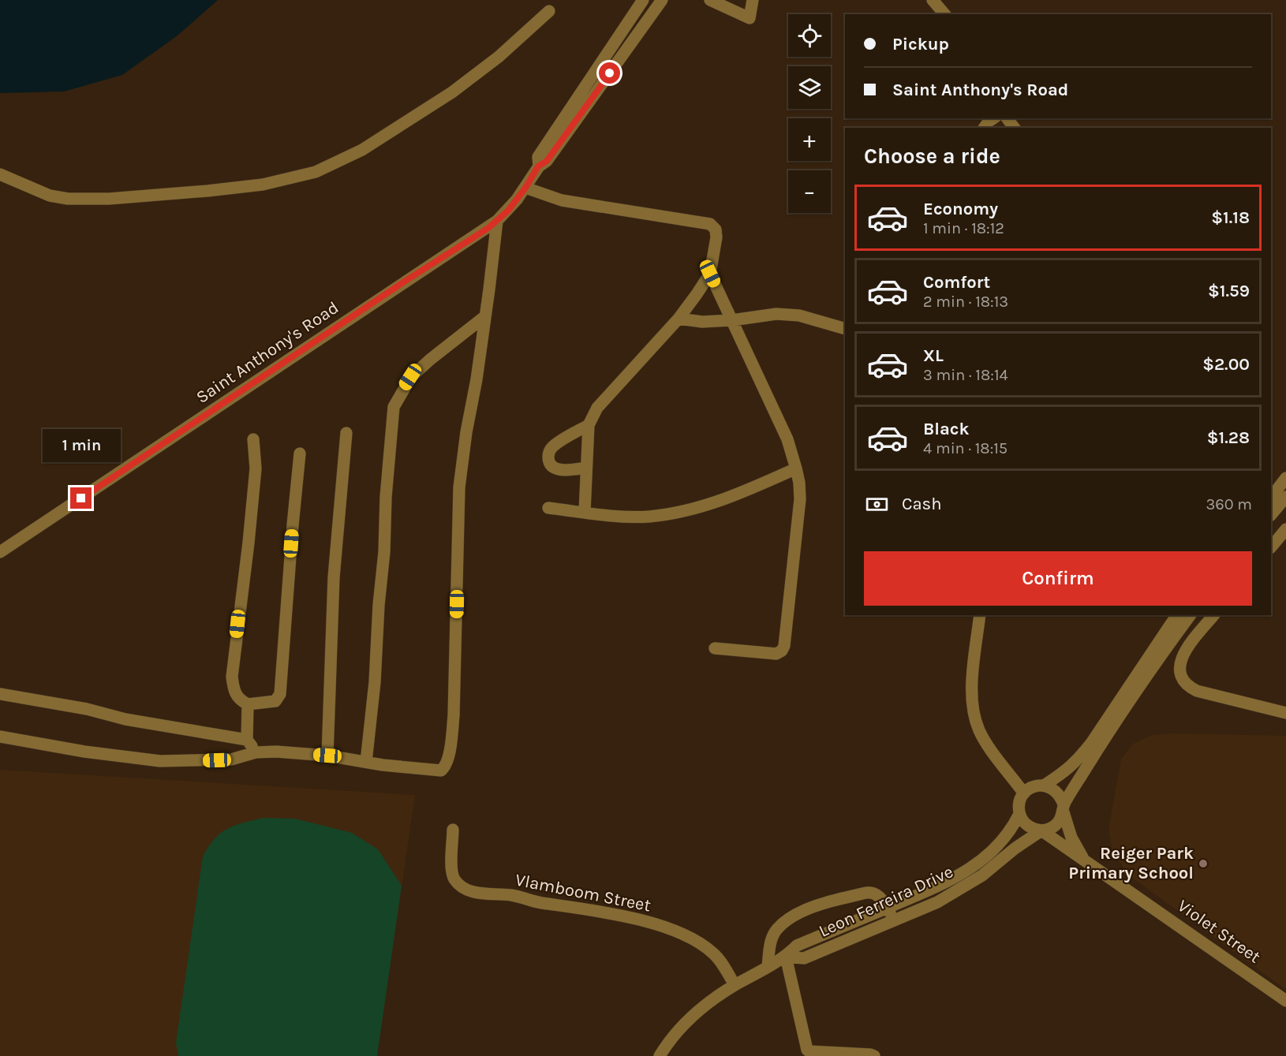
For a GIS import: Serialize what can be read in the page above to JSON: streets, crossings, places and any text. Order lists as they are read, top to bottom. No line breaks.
{"streets":{"street":["Saint Anthony's Road","Vlamboom Street","Leon Ferreira Drive","Violet Street"]},"crossings":[["Vlamboom Street","Leon Ferreira Drive"],["Leon Ferreira Drive","Violet Street"]],"places":["Reiger Park Primary School"],"page":{"map_buttons":["+","−"],"banner":["Pickup","Saint Anthony's Road"],"heading":"Choose a ride","list":[{"name":"Economy","note":"1 min · 18:12","value":"$1.18"},{"name":"Comfort","note":"2 min · 18:13","value":"$1.59"},{"name":"XL","note":"3 min · 18:14","value":"$2.00"},{"name":"Black","note":"4 min · 18:15","value":"$1.28"}],"bubble":"1 min","pay":["Cash","360 m"],"buttons":"Confirm"}}
